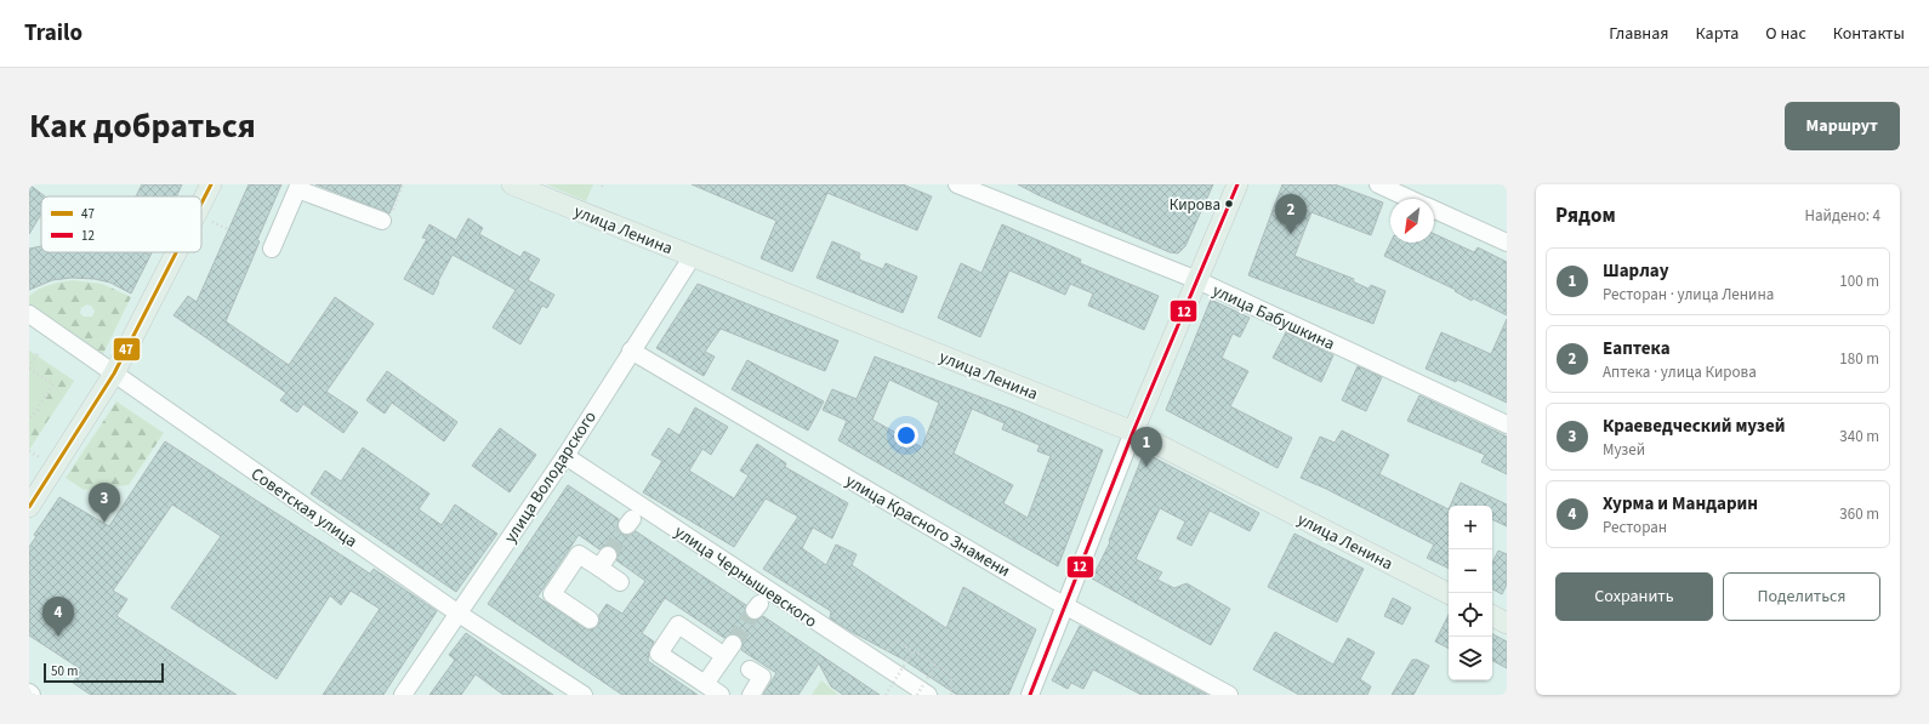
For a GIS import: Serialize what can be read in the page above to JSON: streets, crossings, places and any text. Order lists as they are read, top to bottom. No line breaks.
{"streets":{"main road":["улица Ленина"],"street":["улица Бабушкина","улица Володарского","Советская улица","улица Красного Знамени","улица Чернышевского"]},"crossings":[["улица Ленина","улица Володарского"],["улица Володарского","Советская улица"],["улица Володарского","улица Красного Знамени"],["улица Володарского","улица Чернышевского"]],"places":["Кирова"],"lines":["transit line 47","transit line 12"],"legend":["47","12"],"scale_bar":"50 m","north":"bottom left","page":{"header":"Trailo","nav":["Главная","Карта","О нас","Контакты"],"title":"Как добраться","buttons":["Маршрут",["Сохранить","Поделиться"]],"heading":["Рядом","Найдено: 4"],"pins":["2","1","3","4"],"list":[{"mark":"1","name":"Шарлау","note":"Ресторан · улица Ленина","value":"100 m"},{"mark":"2","name":"Еаптека","note":"Аптека · улица Кирова","value":"180 m"},{"mark":"3","name":"Краеведческий музей","note":"Музей","value":"340 m"},{"mark":"4","name":"Хурма и Мандарин","note":"Ресторан","value":"360 m"}],"map_buttons":["+","−"],"scale":"50 m"}}
